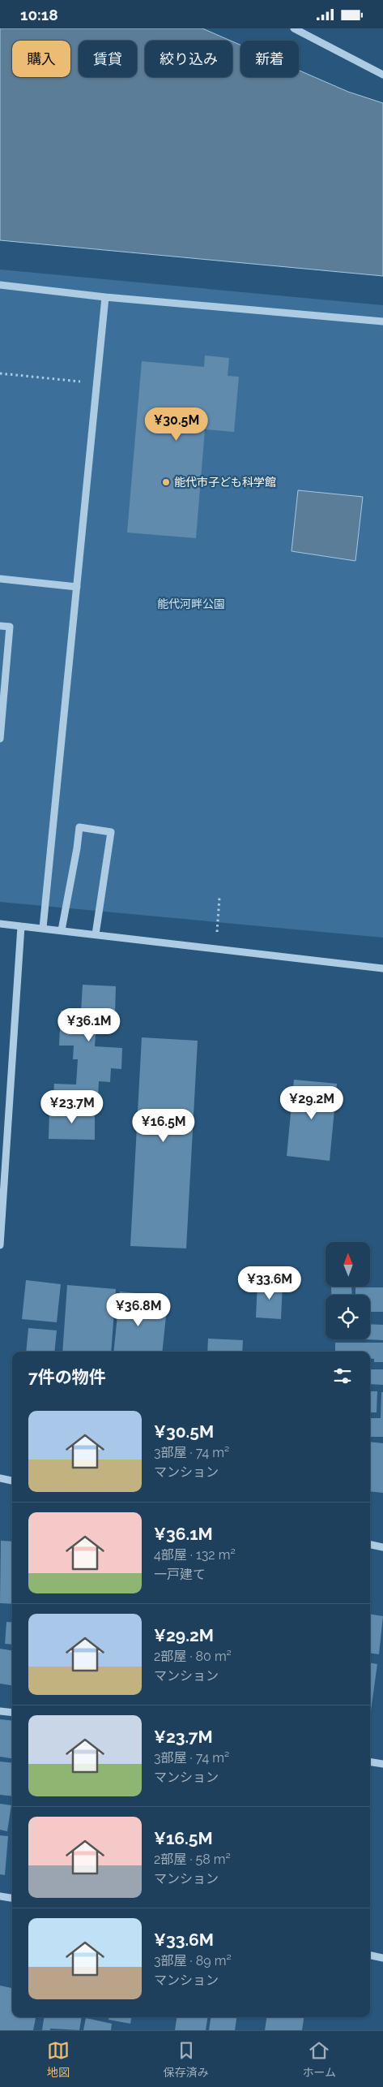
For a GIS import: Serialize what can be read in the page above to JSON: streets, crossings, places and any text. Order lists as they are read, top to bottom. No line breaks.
{"parks":["能代河畔公園"],"places":["能代市子ども科学館"],"north":"top","page":{"status":"10:18","chip":["購入","賃貸","絞り込み","新着"],"price":["¥30.5M","¥36.1M","¥29.2M","¥23.7M","¥16.5M","¥33.6M","¥36.8M"],"heading":"7件の物件","list":[{"name":"¥30.5M","note":"3部屋 · 74 m² · マンション"},{"name":"¥36.1M","note":"4部屋 · 132 m² · 一戸建て"},{"name":"¥29.2M","note":"2部屋 · 80 m² · マンション"},{"name":"¥23.7M","note":"3部屋 · 74 m² · マンション"},{"name":"¥16.5M","note":"2部屋 · 58 m² · マンション"},{"name":"¥33.6M","note":"3部屋 · 89 m² · マンション"}],"tabs":["地図","保存済み","ホーム"]}}
